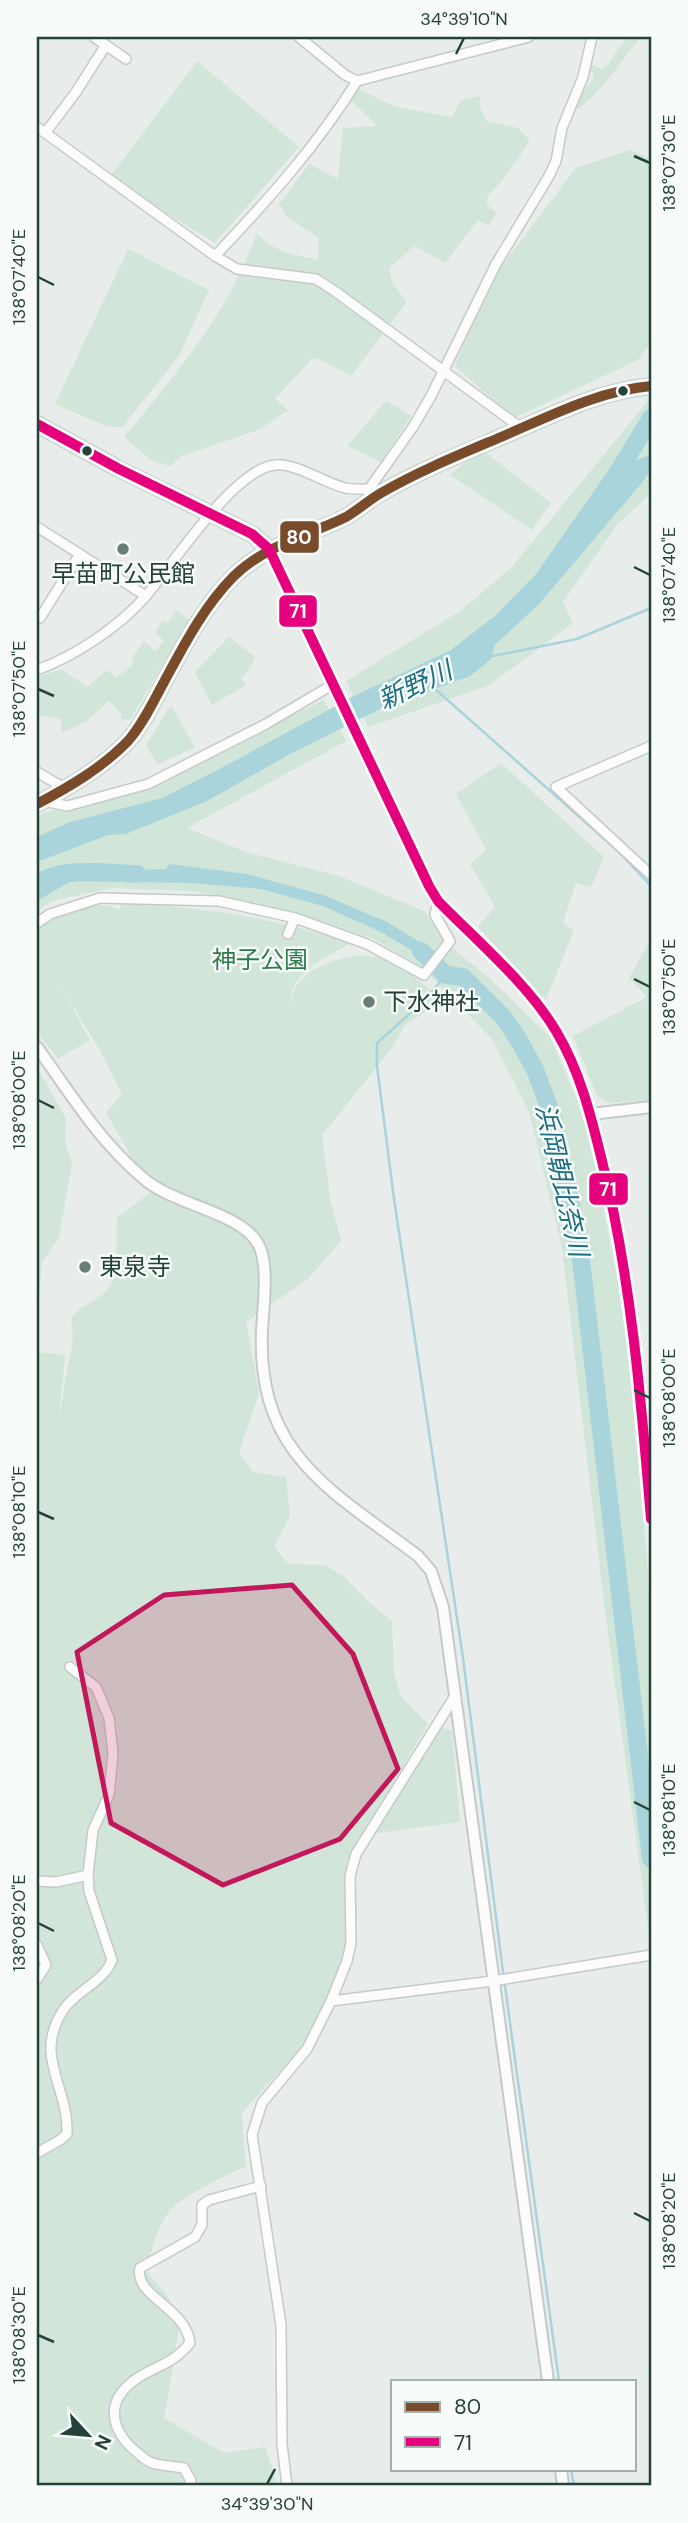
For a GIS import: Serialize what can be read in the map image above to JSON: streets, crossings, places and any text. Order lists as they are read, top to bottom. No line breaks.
{"water":["新野川","浜岡朝比奈川"],"parks":["神子公園"],"places":["早苗町公民館","下水神社","東泉寺"],"lines":["transit line 80","transit line 71"],"legend":["80","71"],"north":"bottom right","coordinates":["34°39'10\"N","138°07'30\"E","138°07'40\"E","138°07'50\"E","138°08'00\"E","138°08'10\"E","138°08'20\"E","138°08'30\"E","34°39'30\"N"]}
